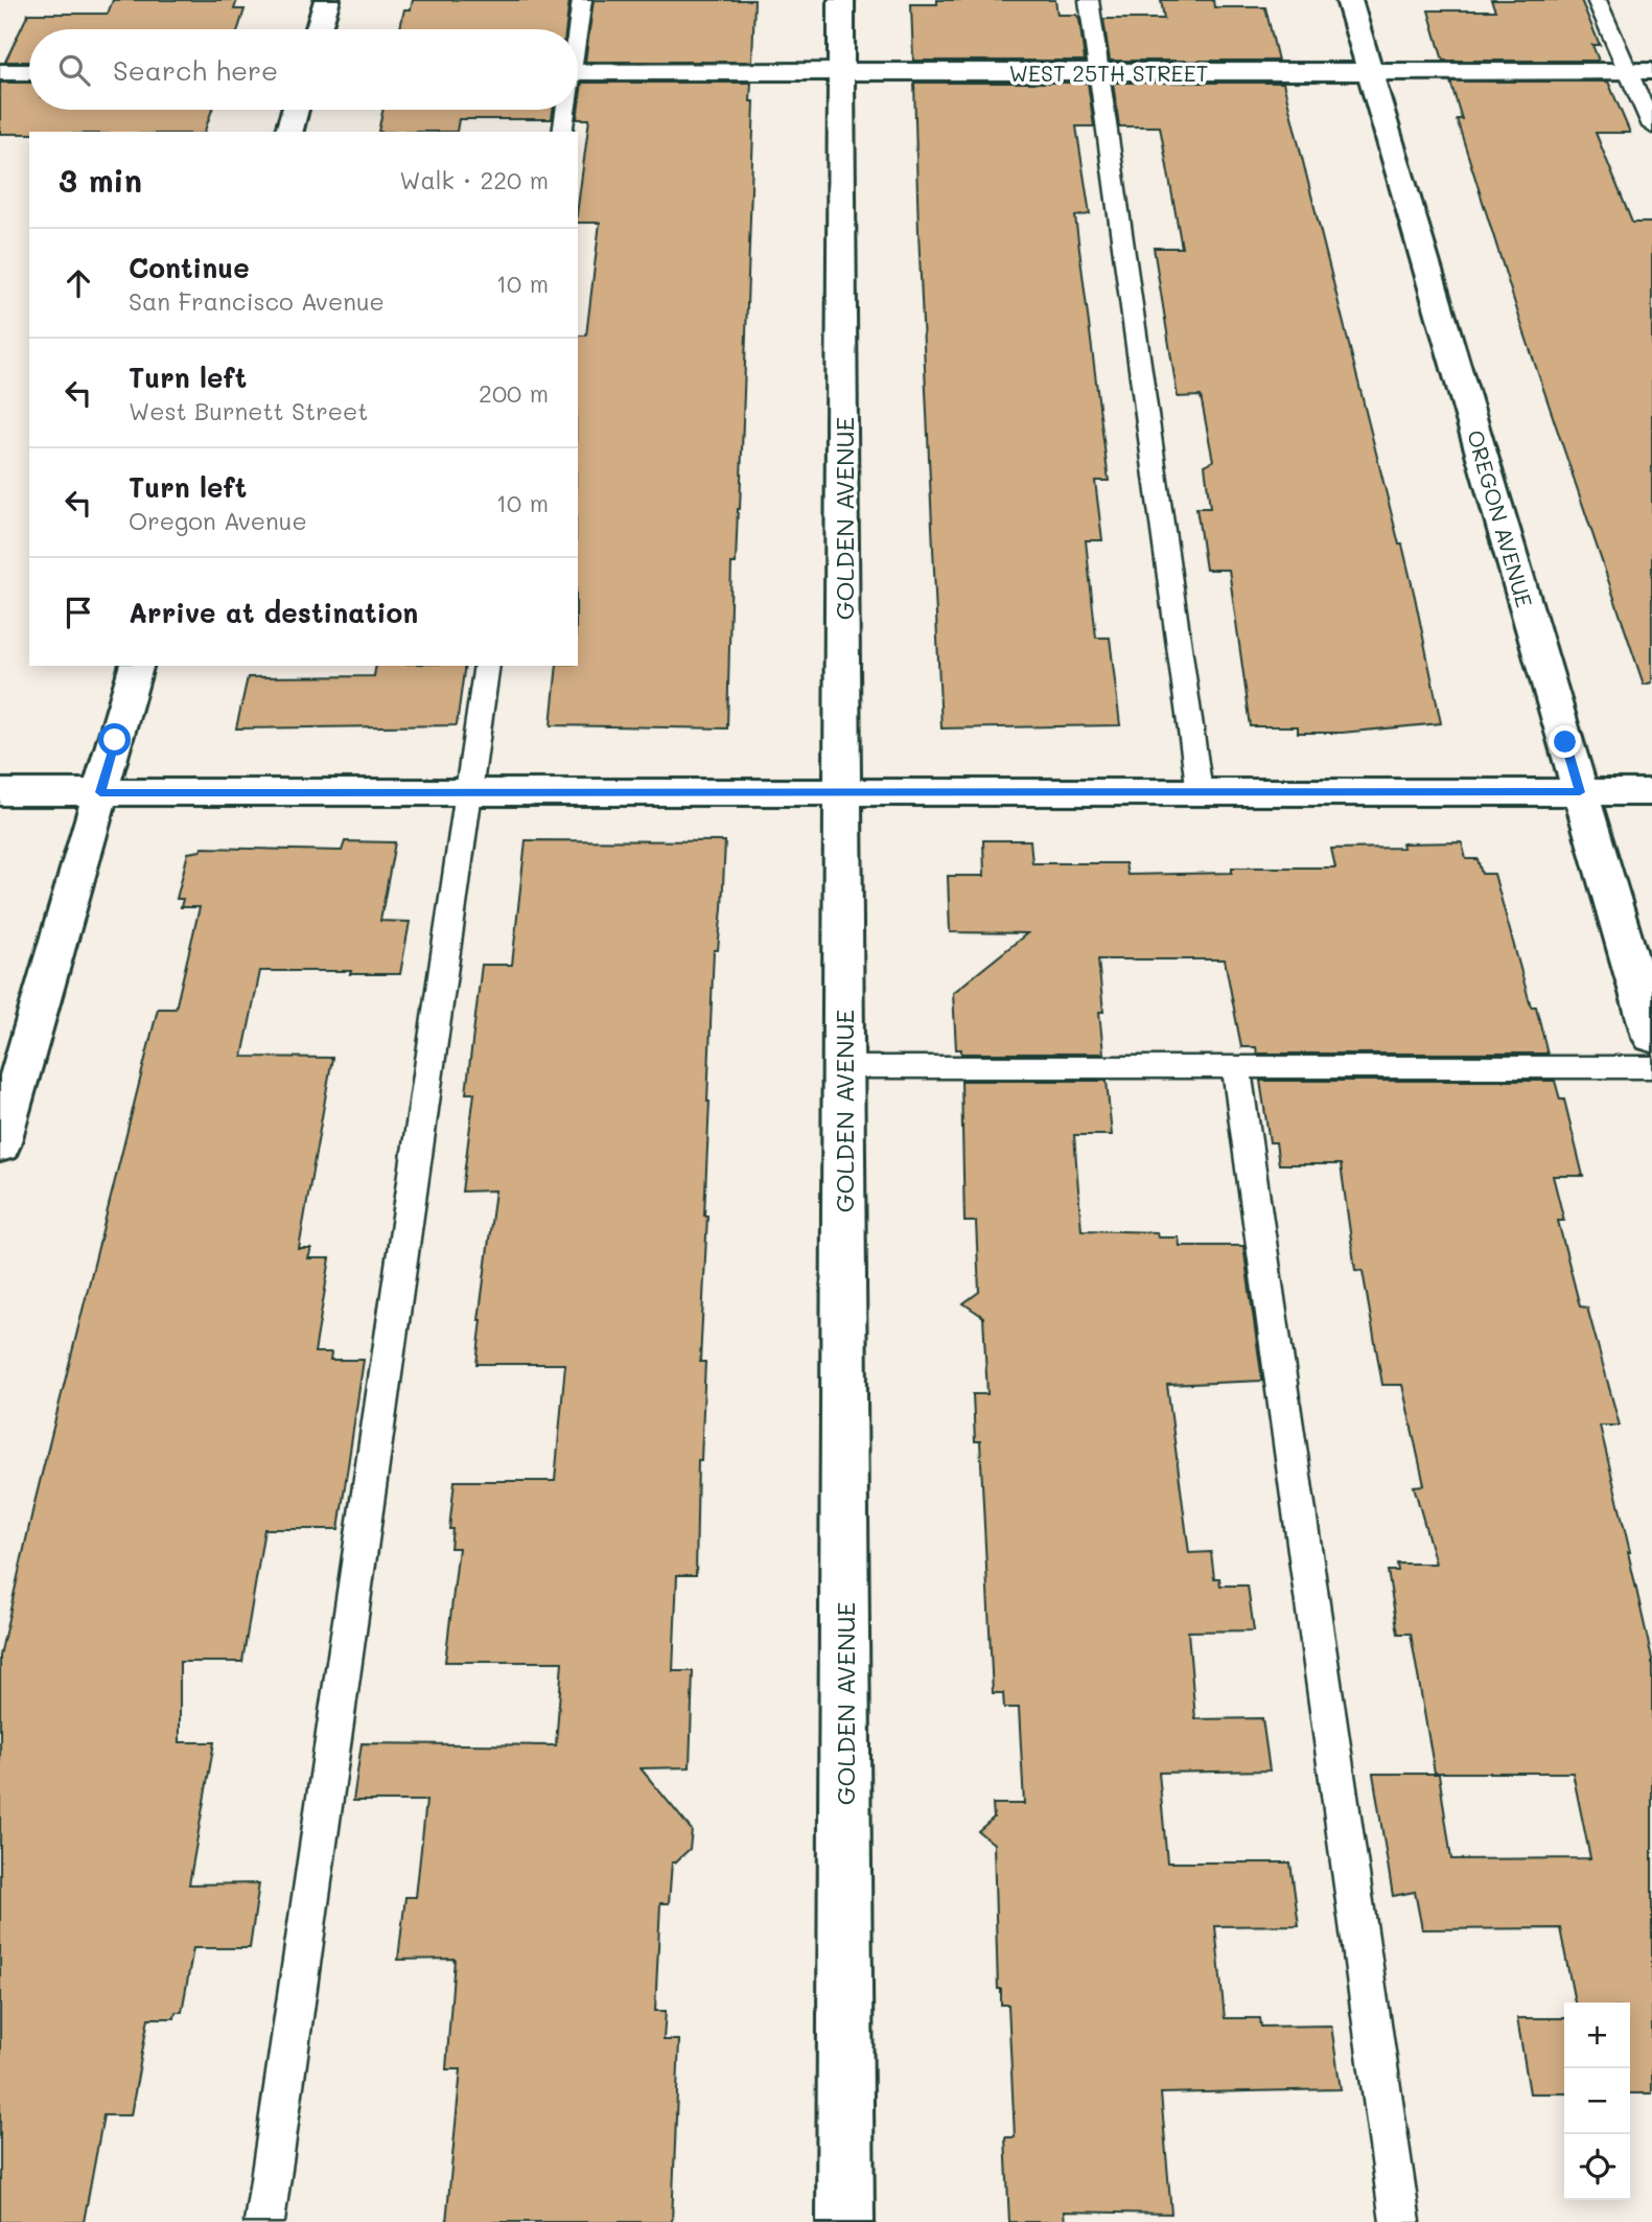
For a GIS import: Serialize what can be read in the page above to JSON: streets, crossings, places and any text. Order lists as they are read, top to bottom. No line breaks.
{"streets":{"street":["WEST 25TH STREET","GOLDEN AVENUE","OREGON AVENUE"]},"crossings":[["WEST 25TH STREET","GOLDEN AVENUE"],["WEST 25TH STREET","OREGON AVENUE"]],"page":{"search":"Search here","heading":["3 min","Walk · 220 m"],"list":[["Continue","San Francisco Avenue","10 m"],["Turn left","West Burnett Street","200 m"],["Turn left","Oregon Avenue","10 m"],"Arrive at destination"],"map_buttons":["+","−"]}}
